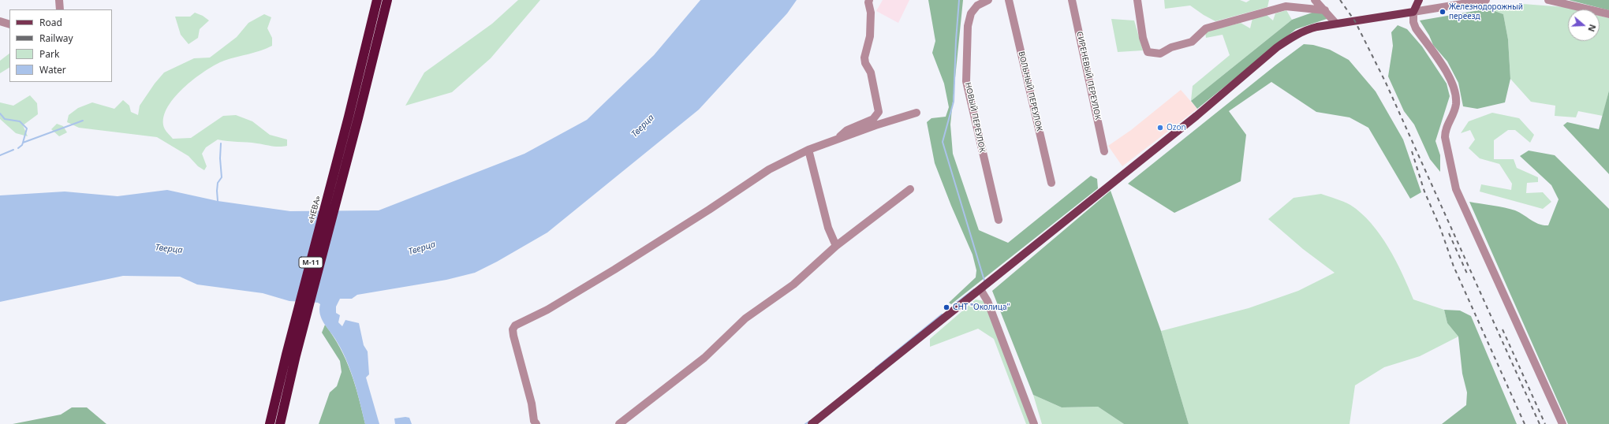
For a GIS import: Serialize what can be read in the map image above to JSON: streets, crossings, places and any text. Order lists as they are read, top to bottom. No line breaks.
{"streets":{"highway":["«НЕВА»","М-11"],"street":["СИРЕНЕВЫЙ ПЕРЕУЛОК","ВОЛЬНЫЙ ПЕРЕУЛОК","НОВЫЙ ПЕРЕУЛОК"]},"water":["Тверца"],"places":["Железнодорожный переезд","Ozon","СНТ \"Околица\""],"legend":["Road","Railway","Park","Water"],"north":"right"}
